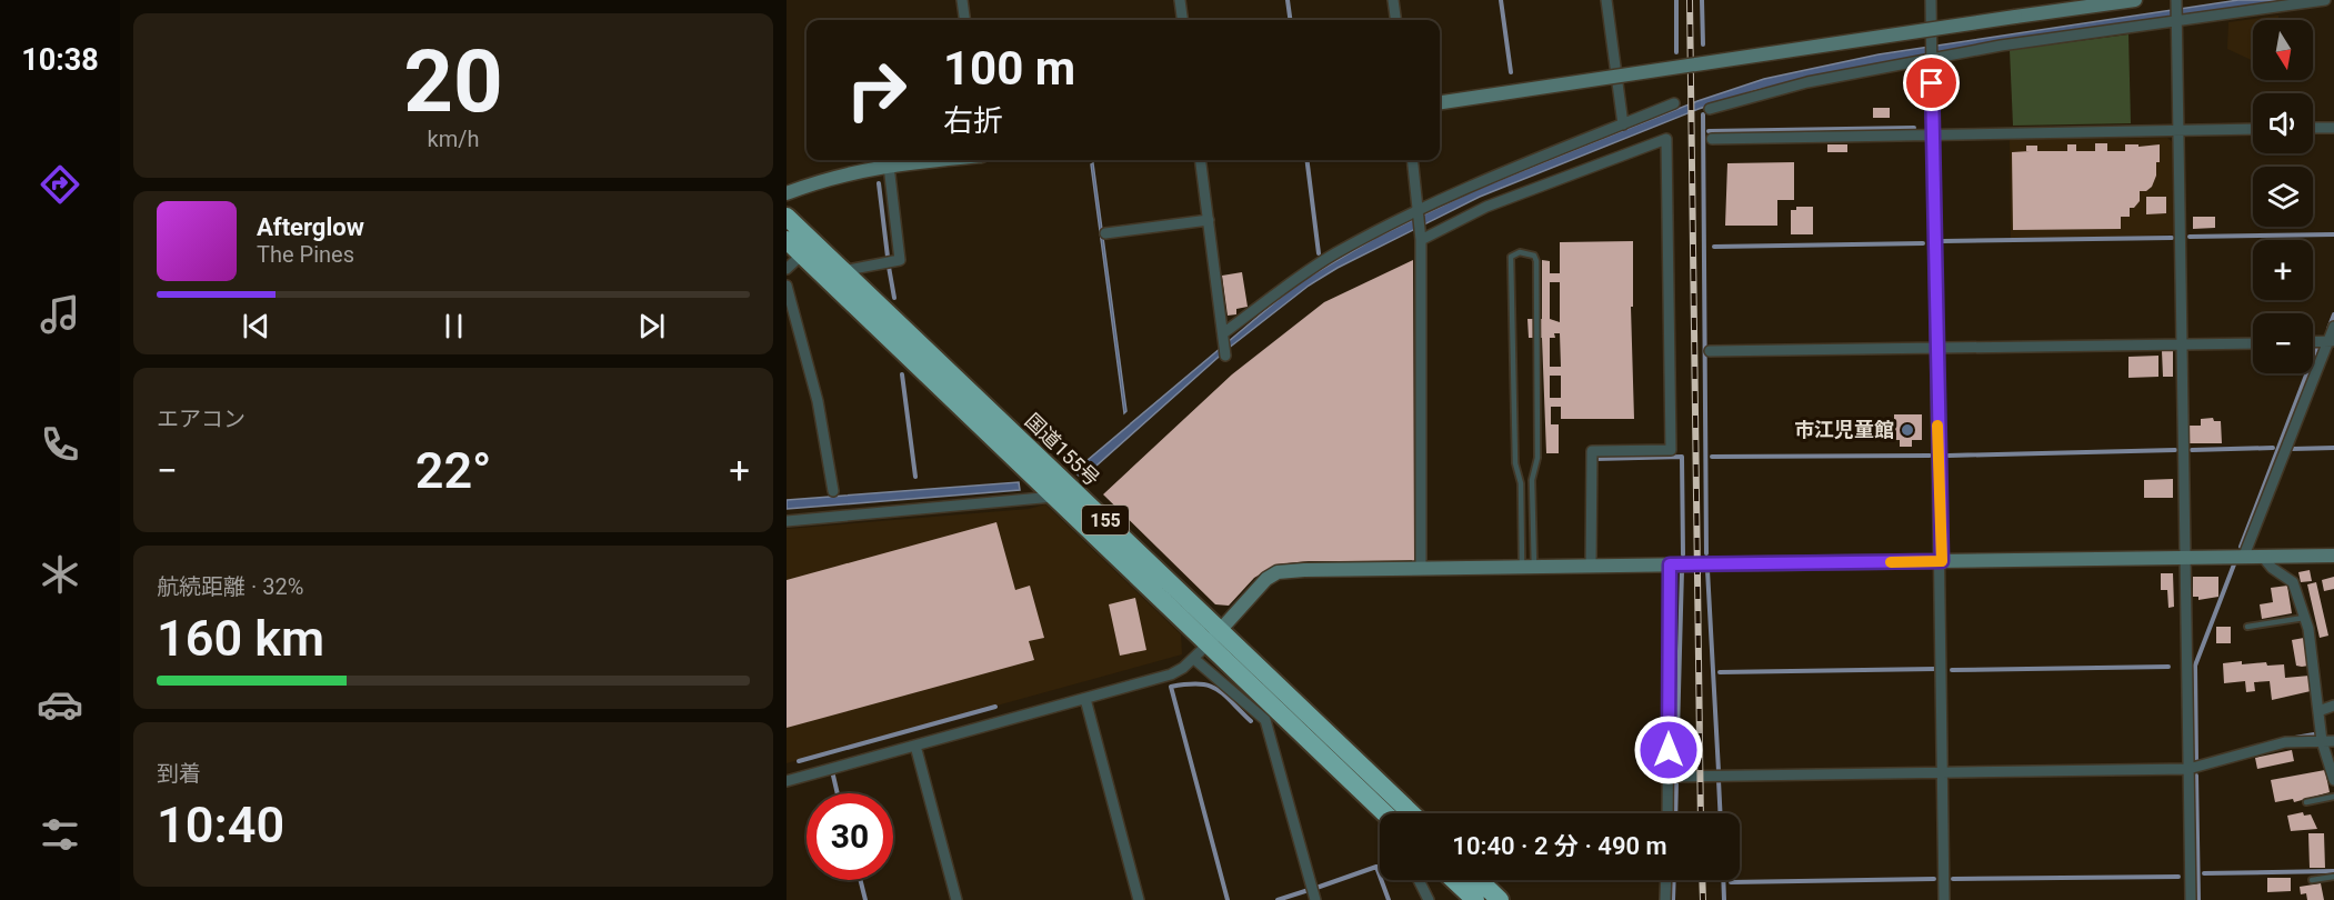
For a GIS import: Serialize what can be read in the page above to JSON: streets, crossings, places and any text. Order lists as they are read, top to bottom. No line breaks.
{"streets":{"highway":["国道155号","155"]},"places":["市江児童館"],"north":"bottom","page":{"tabs":"10:38","tile":[["20","km/h"],"エアコン",["航続距離 · 32%","160 km"],["到着","10:40"]],"map_buttons":["+","−"],"turn":["100 m","右折"],"song":["Afterglow","The Pines"],"heat":["−","22°","+"],"limit":"30","trip":"10:40 · 2 分 · 490 m"}}
